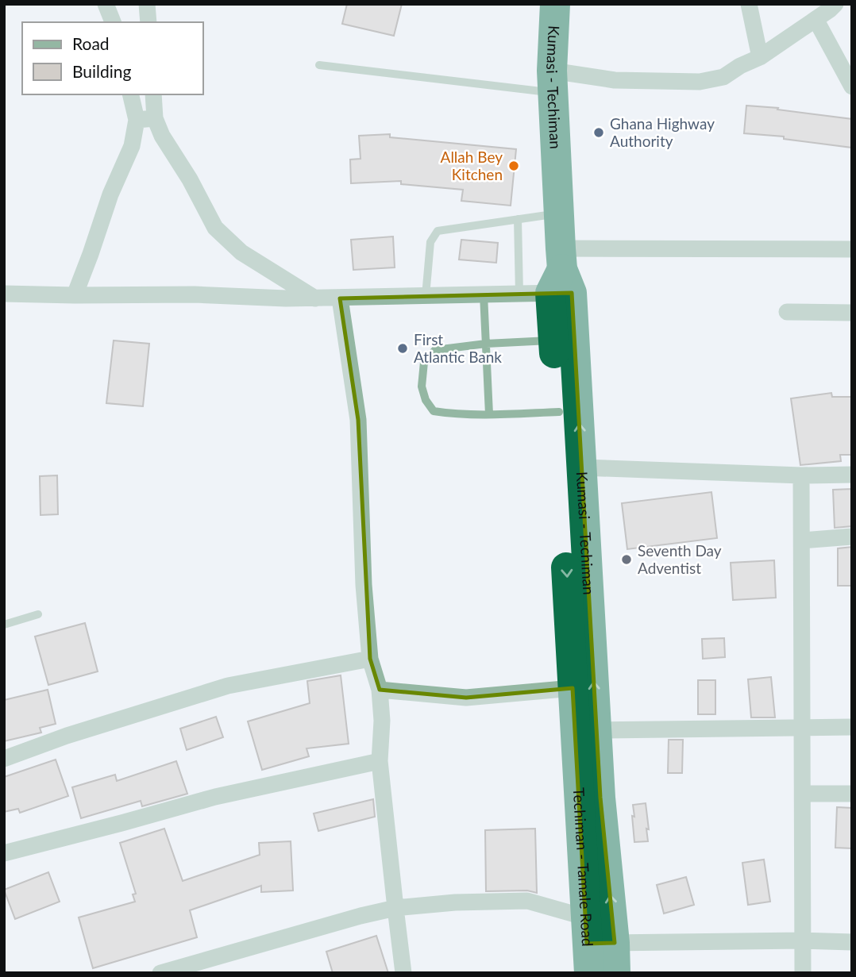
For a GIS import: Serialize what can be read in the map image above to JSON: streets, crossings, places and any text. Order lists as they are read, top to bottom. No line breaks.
{"streets":{"highway":["Kumasi - Techiman","Techiman - Tamale Road"]},"crossings":[["Kumasi - Techiman","Techiman - Tamale Road"]],"places":["Ghana Highway Authority","Allah Bey Kitchen","First Atlantic Bank","Seventh Day Adventist"],"legend":["Road","Building"]}
